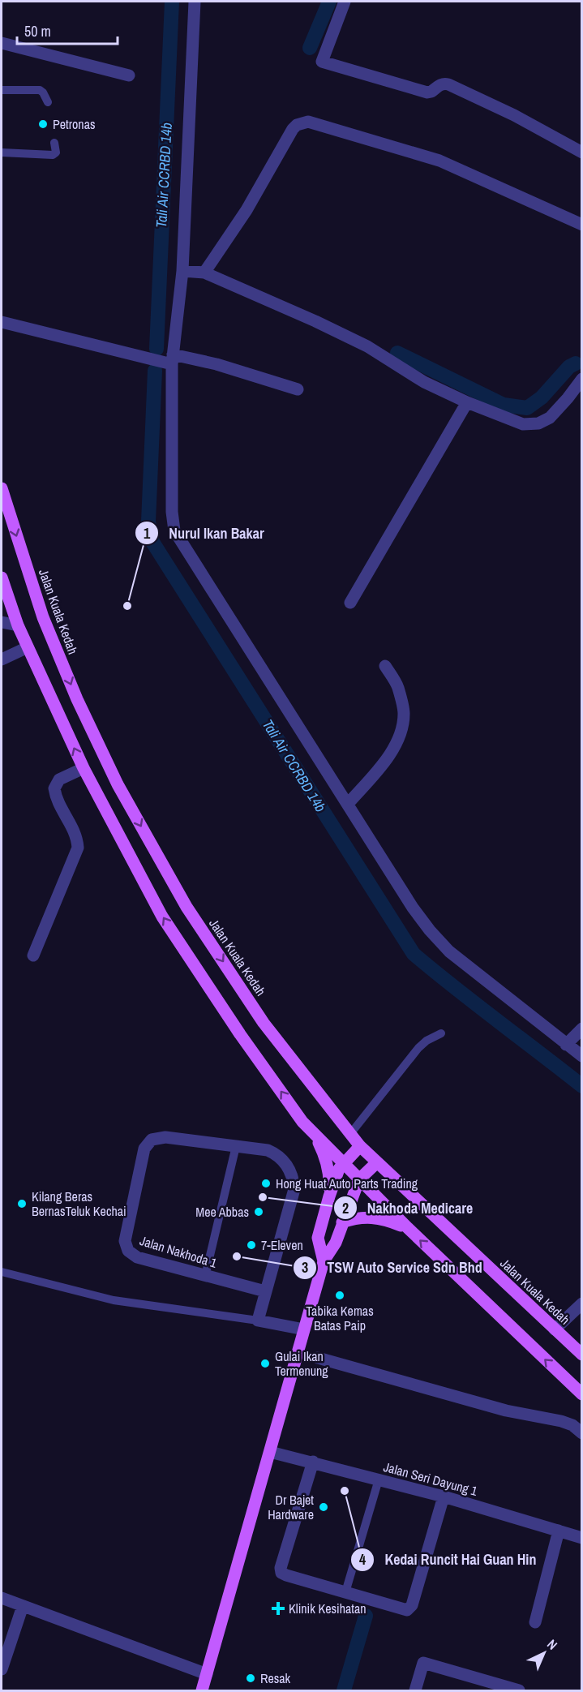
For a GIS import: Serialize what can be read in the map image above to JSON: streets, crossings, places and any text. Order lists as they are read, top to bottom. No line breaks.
{"streets":{"main road":["Jalan Kuala Kedah"],"street":["Jalan Nakhoda 1","Jalan Seri Dayung 1"]},"water":["Tali Air CCRBD 14b"],"places":{"other":["Petronas","Nurul Ikan Bakar","Hong Huat Auto Parts Trading","Nakhoda Medicare","Kilang Beras BernasTeluk Kechai","Mee Abbas","7-Eleven","TSW Auto Service Sdn Bhd","Tabika Kemas Batas Paip","Gulai Ikan Termenung","Kedai Runcit Hai Guan Hin","Dr Bajet Hardware","Resak"],"health":["Klinik Kesihatan"]},"scale_bar":"50 m","north":"top right"}
